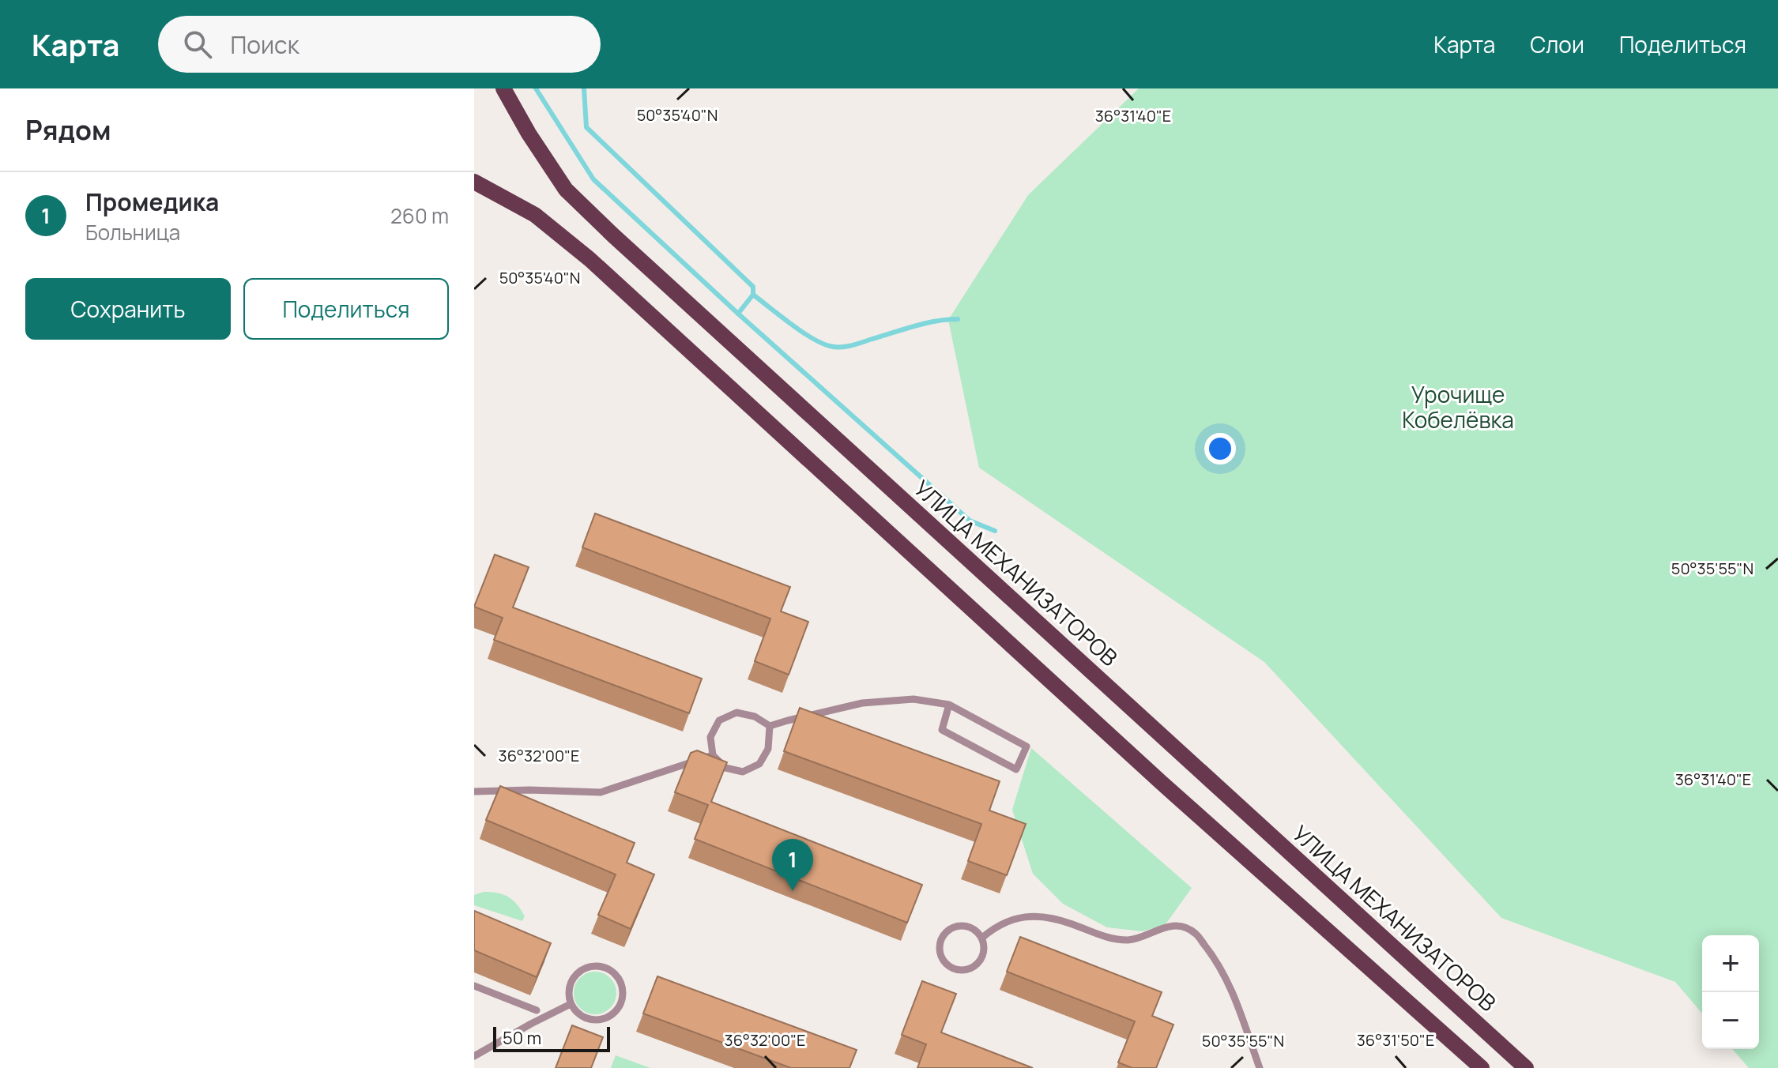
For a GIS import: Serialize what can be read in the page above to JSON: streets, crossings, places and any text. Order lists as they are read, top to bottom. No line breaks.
{"streets":{"main road":["УЛИЦА МЕХАНИЗАТОРОВ"]},"parks":["Урочище Кобелёвка"],"scale_bar":"50 m","page":{"header":"Карта","search":"Поиск","nav":["Карта","Слои","Поделиться"],"heading":"Рядом","list":[{"mark":"1","name":"Промедика","note":"Больница","value":"260 m"}],"buttons":["Сохранить","Поделиться"],"pins":"1","map_buttons":["+","−"],"scale":"50 m"},"coordinates":["50°35'40\"N","36°31'40\"E","50°35'55\"N","36°32'00\"E","36°31'50\"E"]}
